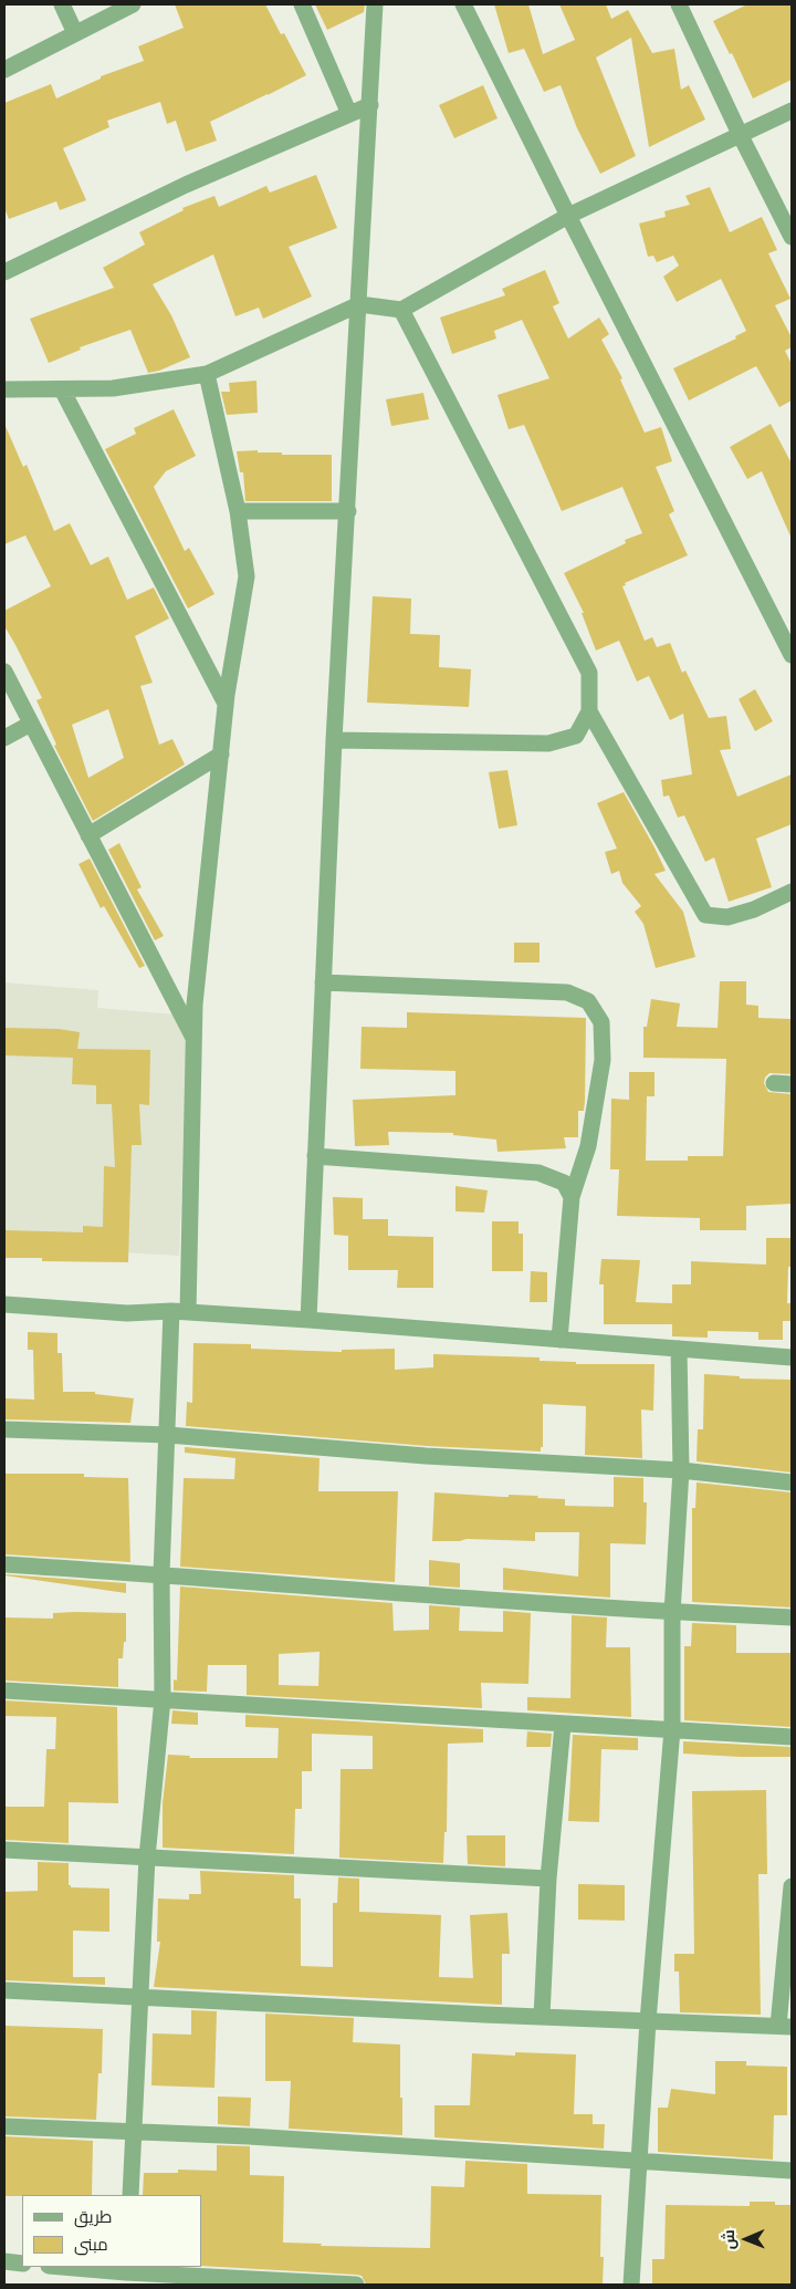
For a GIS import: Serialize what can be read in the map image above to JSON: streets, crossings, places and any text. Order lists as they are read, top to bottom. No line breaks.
{"legend":["طريق","مبنى"],"north":"left"}
